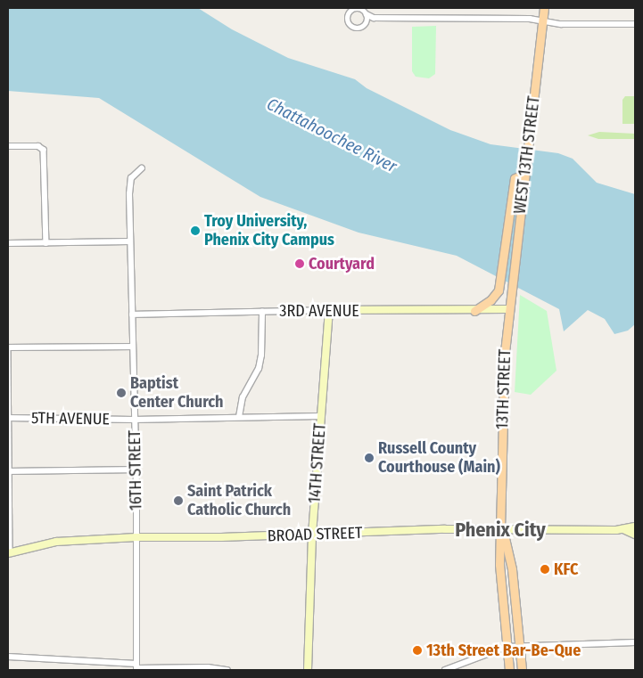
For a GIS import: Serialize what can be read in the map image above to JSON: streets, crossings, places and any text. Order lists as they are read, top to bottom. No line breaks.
{"streets":{"main road":["WEST 13TH STREET","3RD AVENUE","13TH STREET","14TH STREET","BROAD STREET"],"street":["5TH AVENUE","16TH STREET"]},"crossings":[["WEST 13TH STREET","3RD AVENUE"],["WEST 13TH STREET","13TH STREET"],["3RD AVENUE","13TH STREET"],["3RD AVENUE","14TH STREET"],["3RD AVENUE","16TH STREET"],["13TH STREET","BROAD STREET"],["5TH AVENUE","14TH STREET"],["5TH AVENUE","16TH STREET"],["14TH STREET","BROAD STREET"],["16TH STREET","BROAD STREET"]],"districts":["Phenix City"],"water":["Chattahoochee River"],"places":["Troy University, Phenix City Campus","Courtyard","Baptist Center Church","Russell County Courthouse (Main)","Saint Patrick Catholic Church","KFC","13th Street Bar-Be-Que"]}
